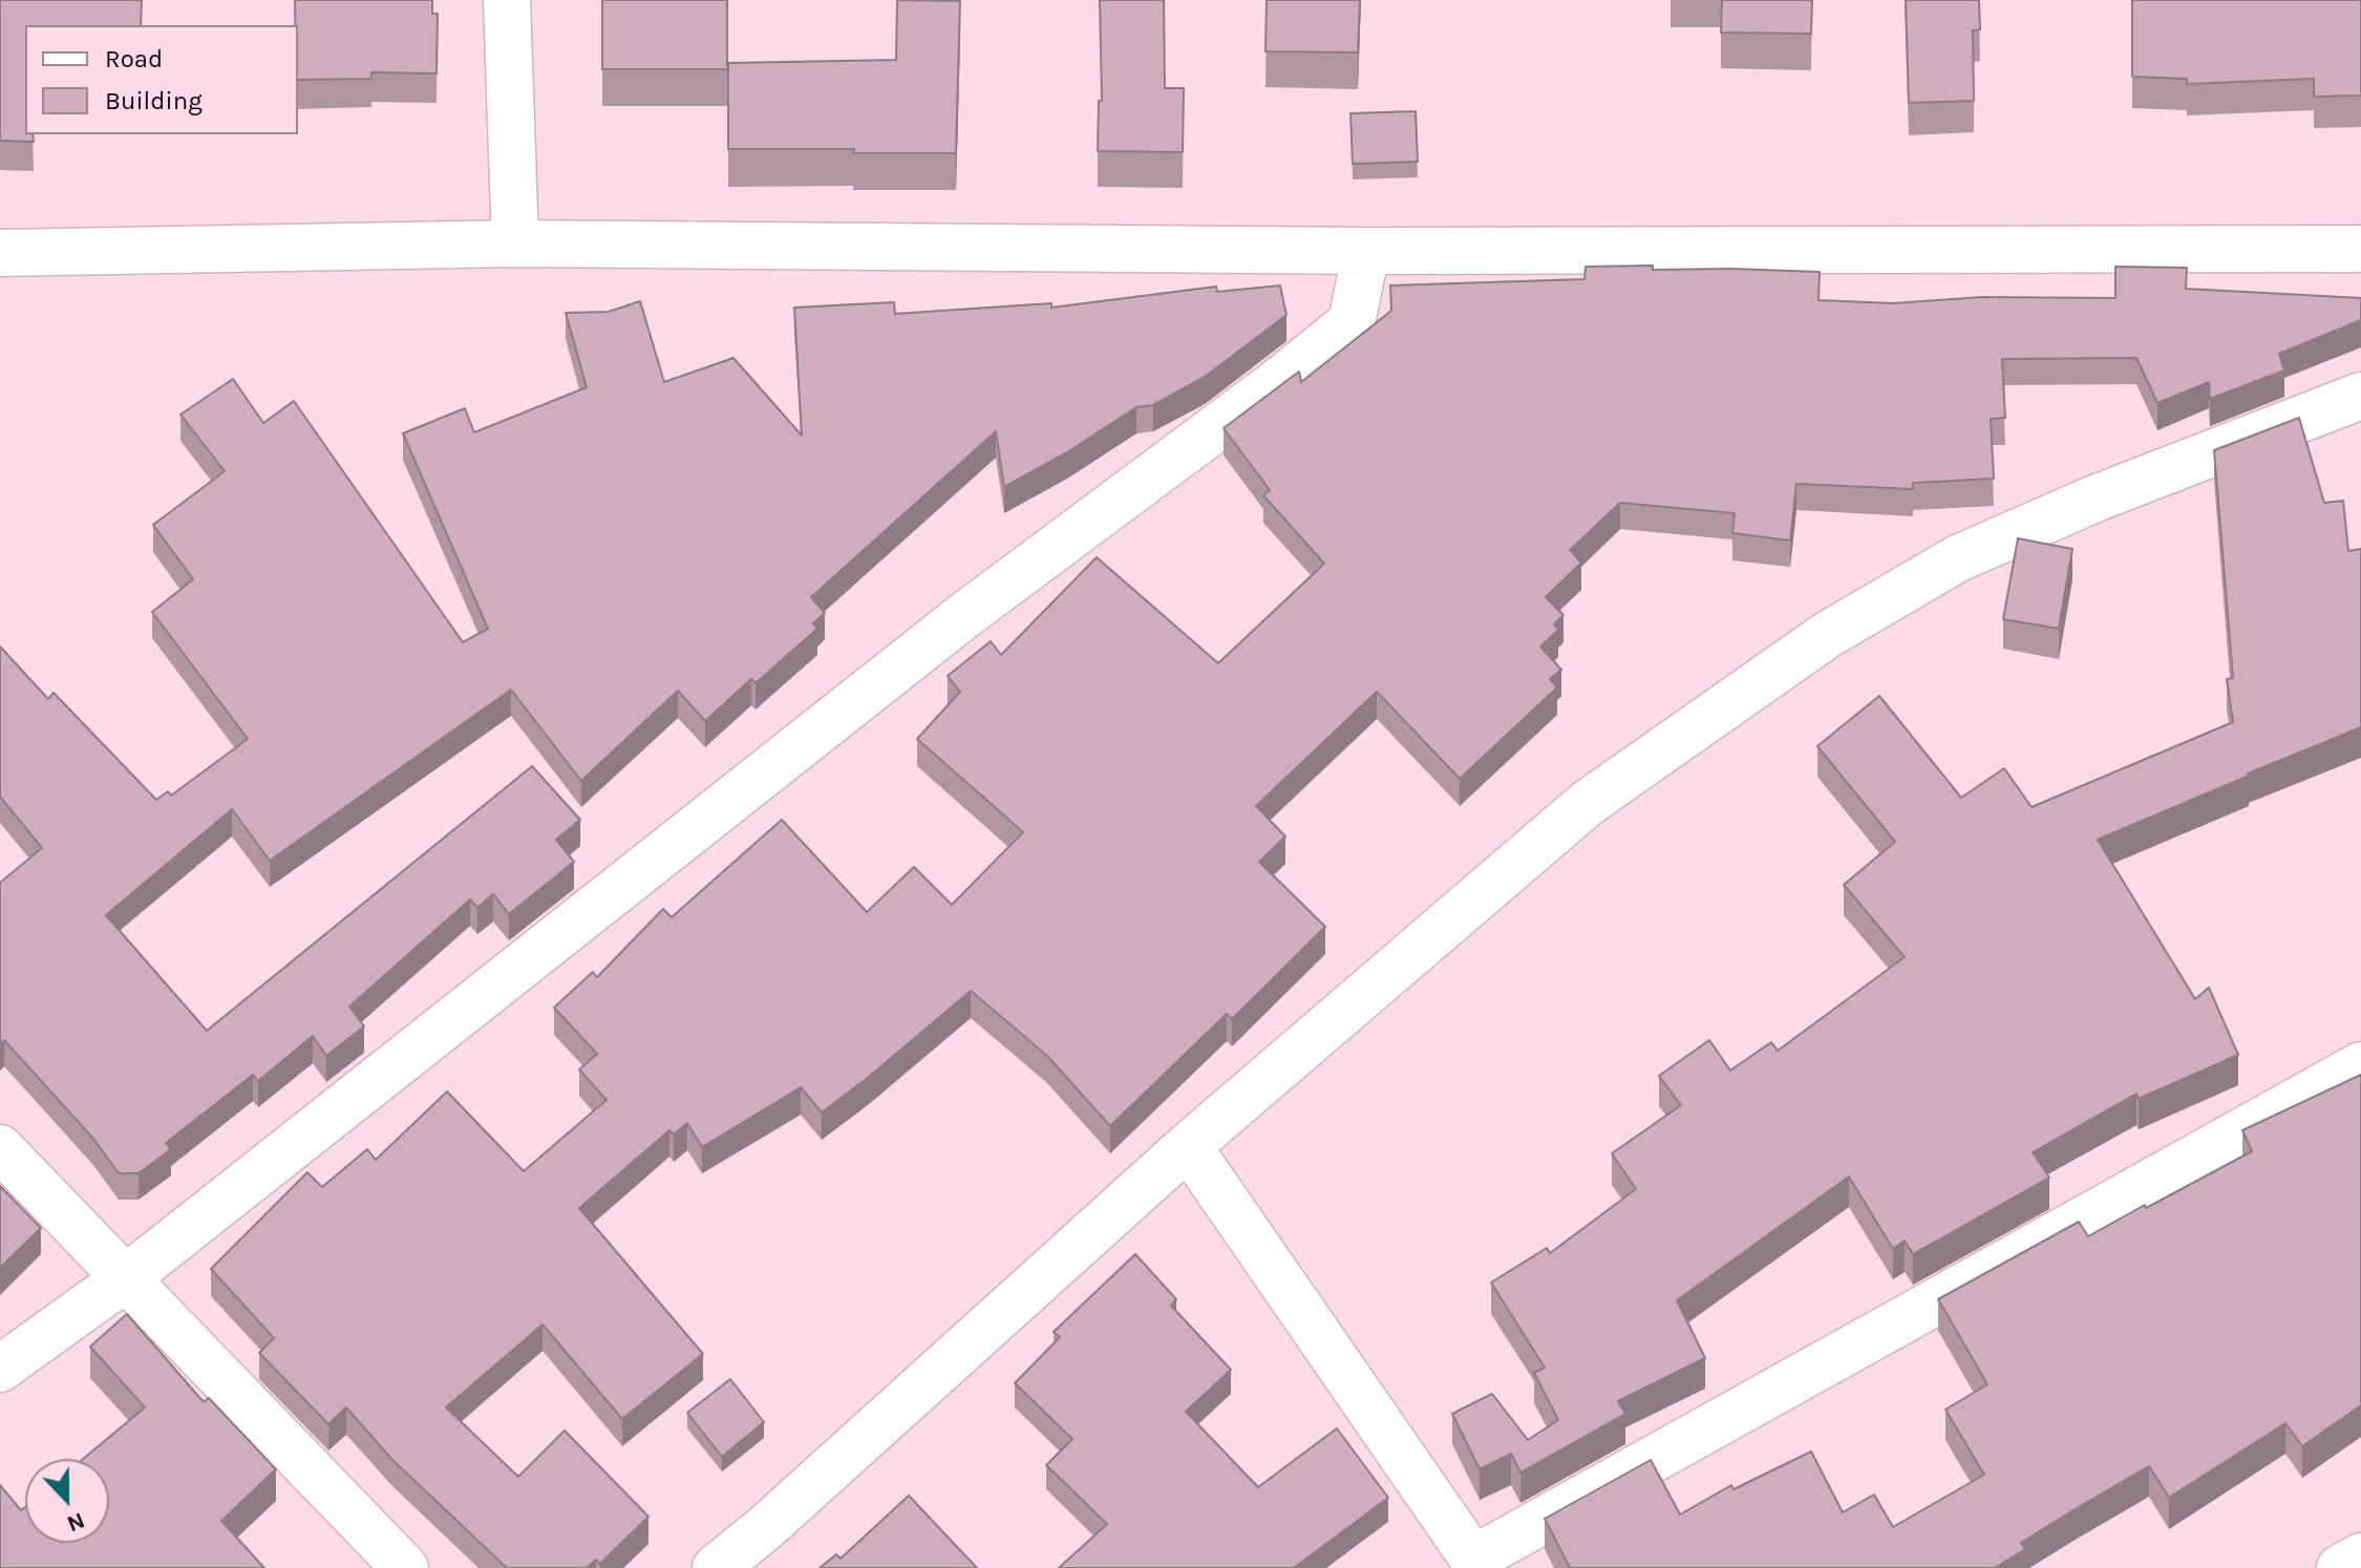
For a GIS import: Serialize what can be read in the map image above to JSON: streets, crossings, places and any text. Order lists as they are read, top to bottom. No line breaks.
{"legend":["Road","Building"],"north":"bottom"}
